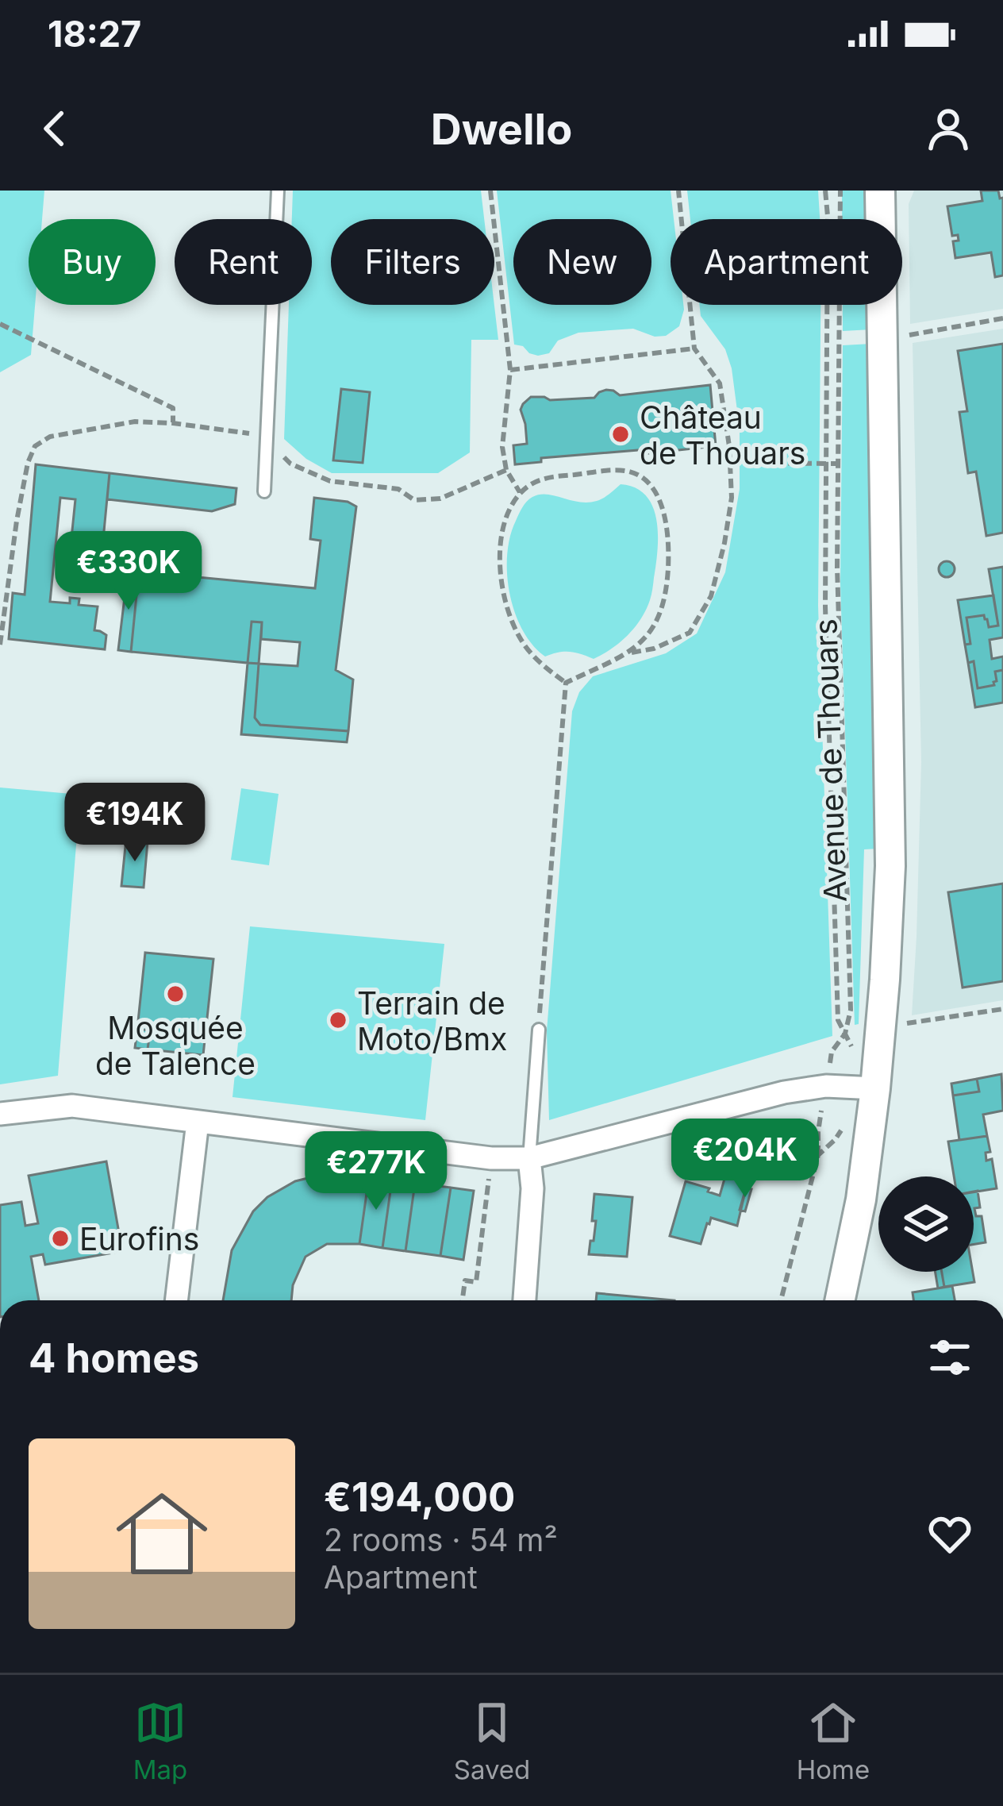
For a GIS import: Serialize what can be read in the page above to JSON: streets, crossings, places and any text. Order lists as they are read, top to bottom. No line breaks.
{"streets":{"street":["Avenue de Thouars"]},"places":["Château de Thouars","Mosquée de Talence","Terrain de Moto/Bmx","Eurofins"],"page":{"status":"18:27","header":"Dwello","chip":["Buy","Rent","Filters","New","Apartment"],"price":["€330K","€194K","€204K","€277K"],"heading":"4 homes","list":[{"name":"€194,000","note":"2 rooms · 54 m² · Apartment"}],"tabs":["Map","Saved","Home"]}}
